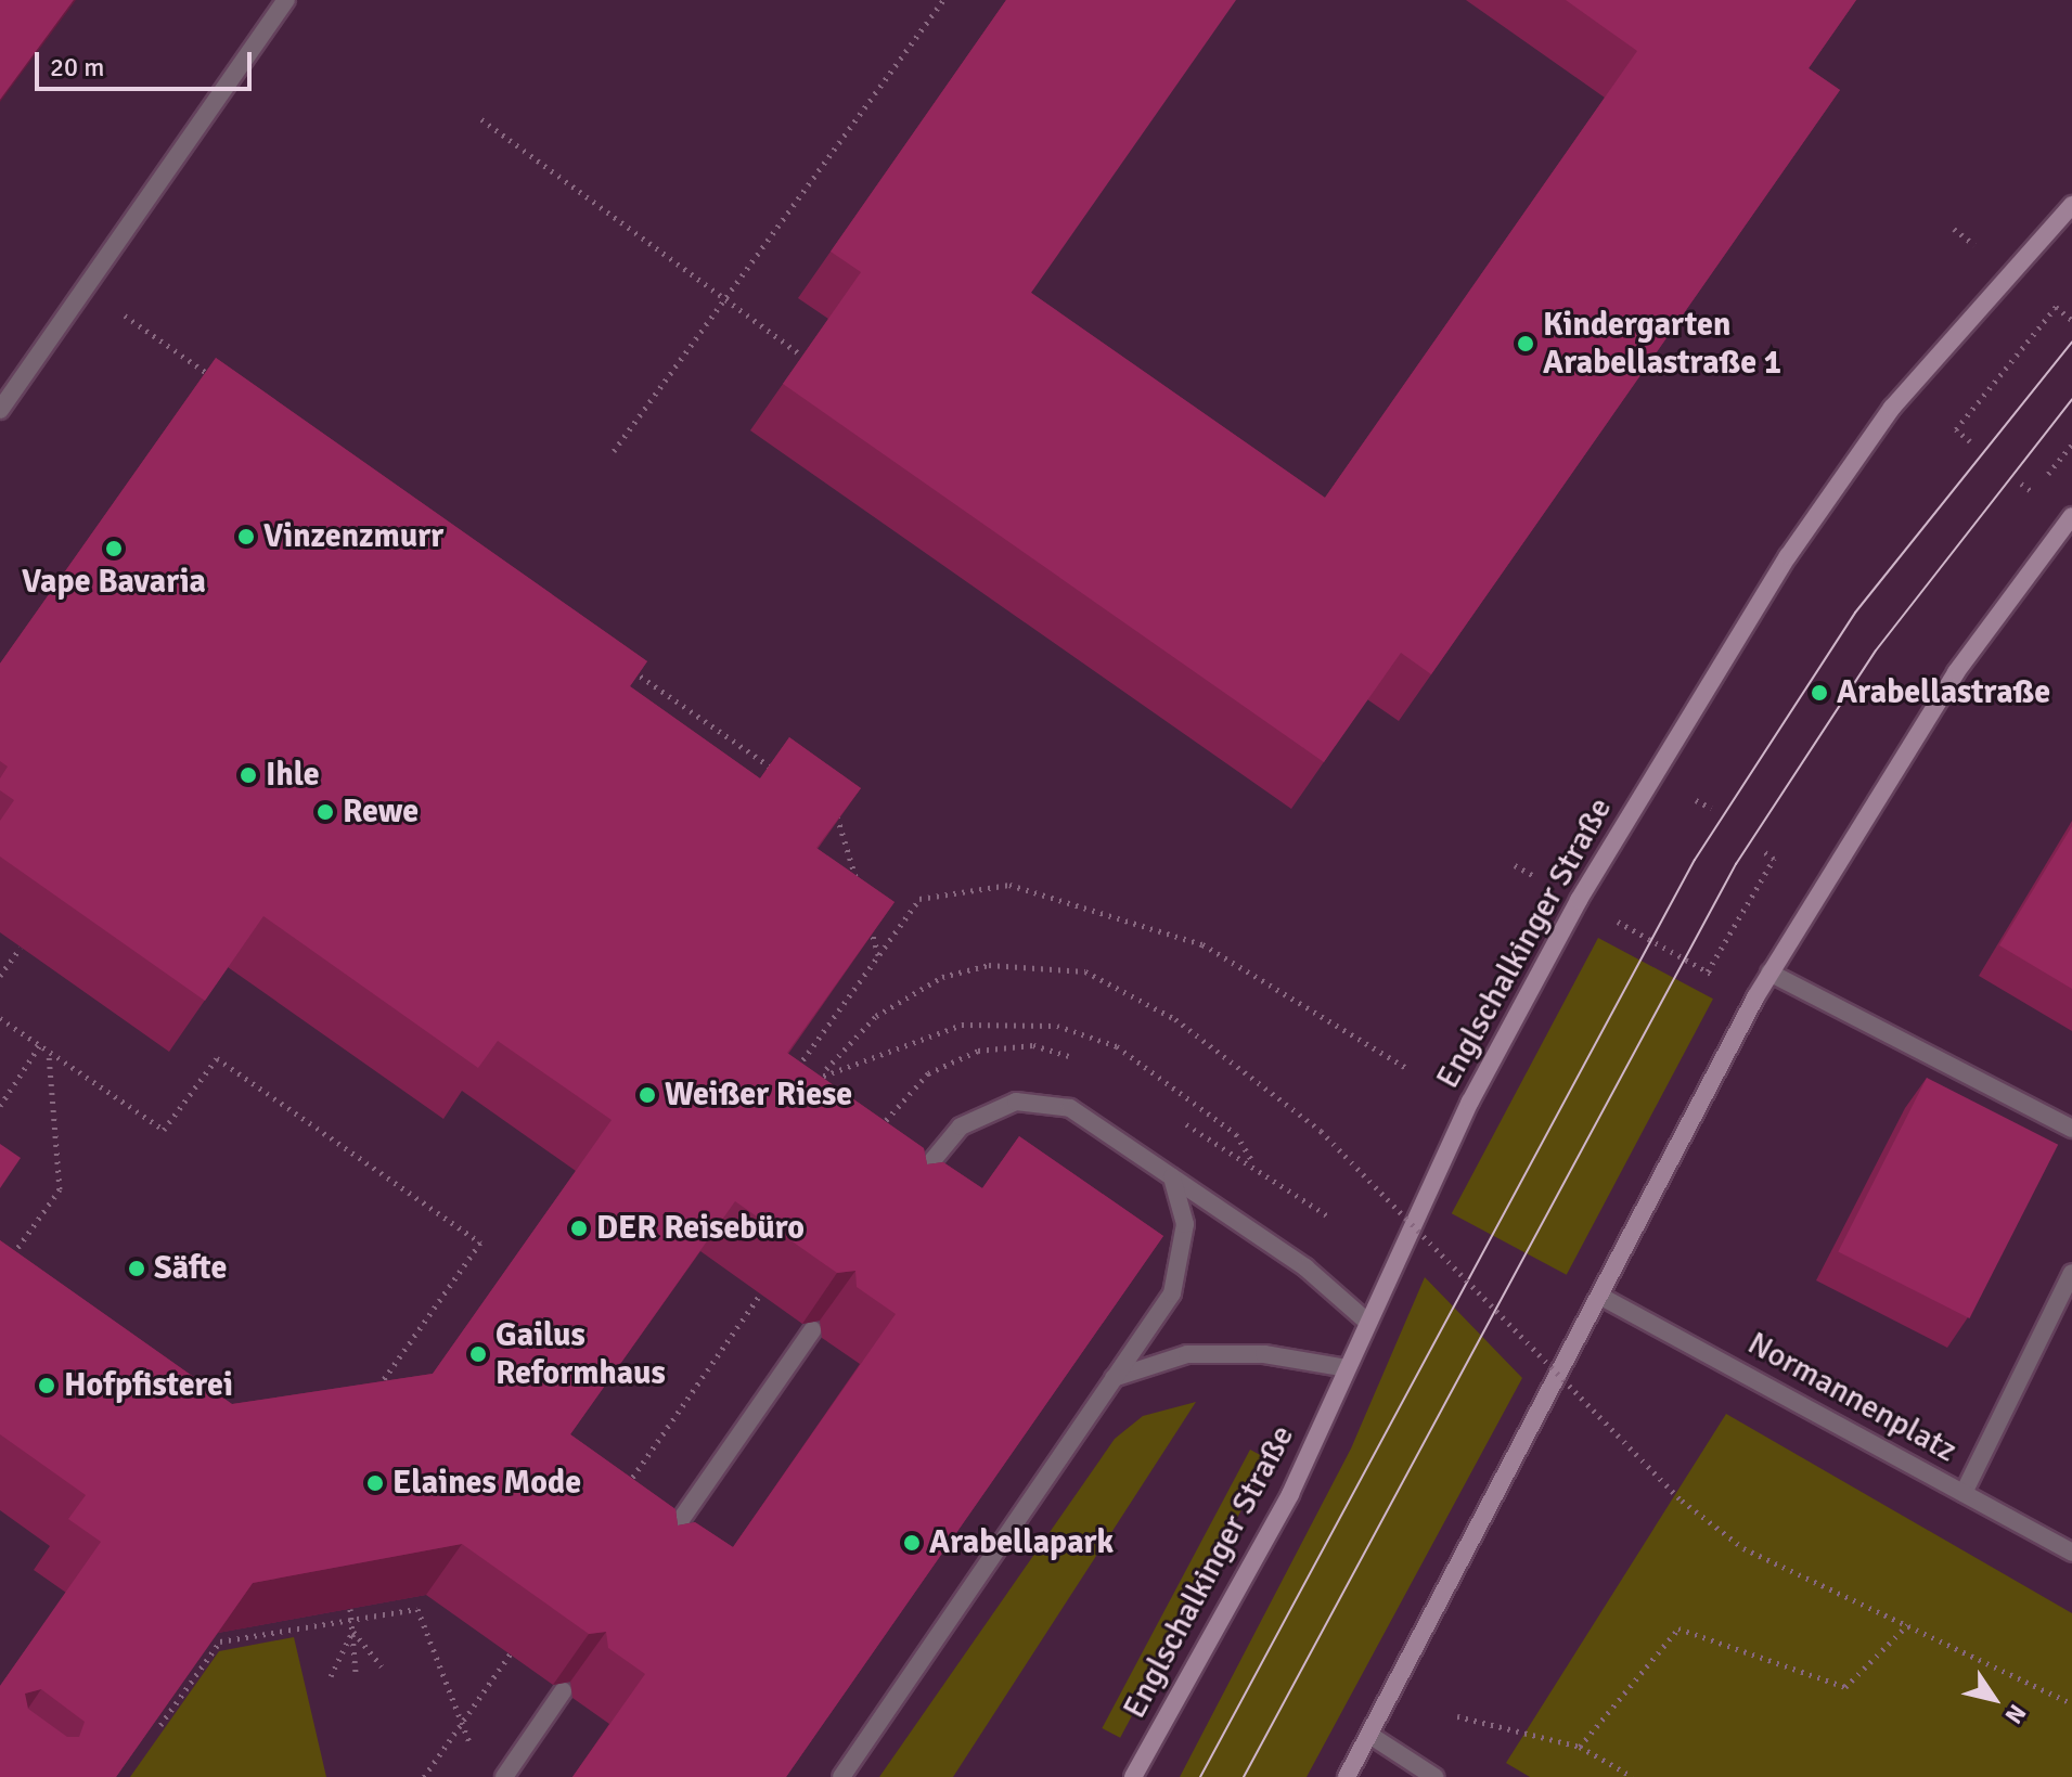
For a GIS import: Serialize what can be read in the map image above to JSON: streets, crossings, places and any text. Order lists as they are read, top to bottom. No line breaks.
{"streets":{"main road":["Englschalkinger Straße"],"street":["Normannenplatz"]},"places":["Kindergarten Arabellastraße 1","Vinzenzmurr","Vape Bavaria","Arabellastraße","Ihle","Rewe","Weißer Riese","DER Reisebüro","Säfte","Gailus Reformhaus","Hofpfisterei","Elaines Mode","Arabellapark"],"scale_bar":"20 m","north":"bottom right"}
